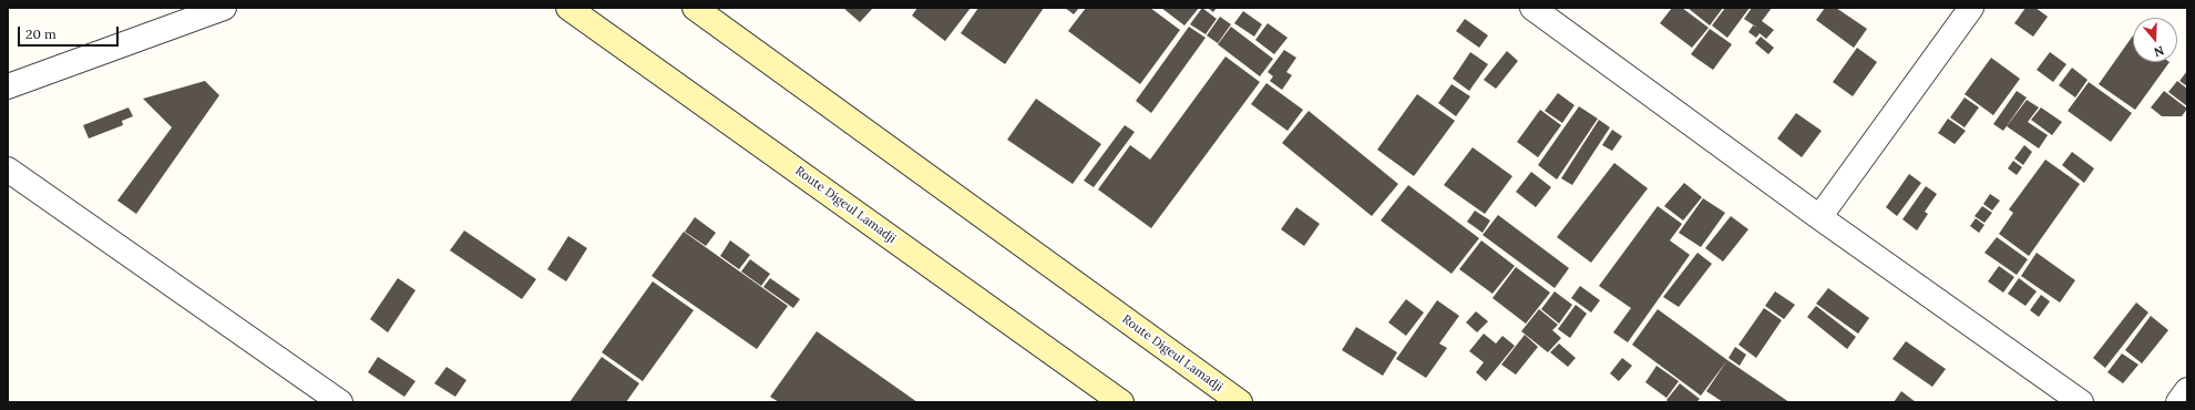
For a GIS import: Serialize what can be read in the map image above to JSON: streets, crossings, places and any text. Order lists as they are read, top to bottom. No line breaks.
{"streets":{"main road":["Route Digeul Lamadji"]},"scale_bar":"20 m","north":"bottom"}
